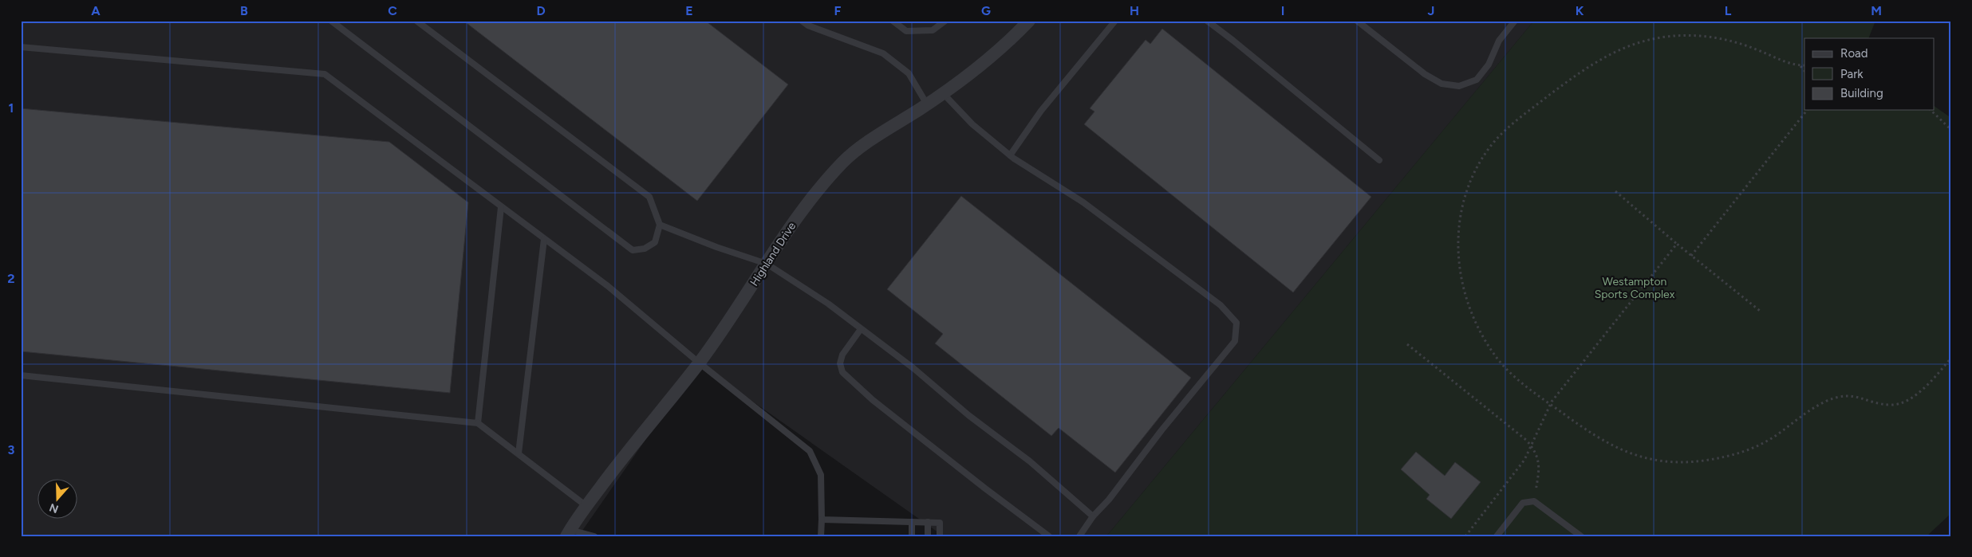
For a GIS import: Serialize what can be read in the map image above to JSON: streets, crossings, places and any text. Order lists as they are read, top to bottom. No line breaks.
{"streets":{"street":["Highland Drive"]},"parks":["Westampton Sports Complex"],"legend":["Road","Park","Building"],"north":"bottom","grid":{"columns":["A","B","C","D","E","F","G","H","I","J","K","L","M"],"rows":["1","2","3"]}}
